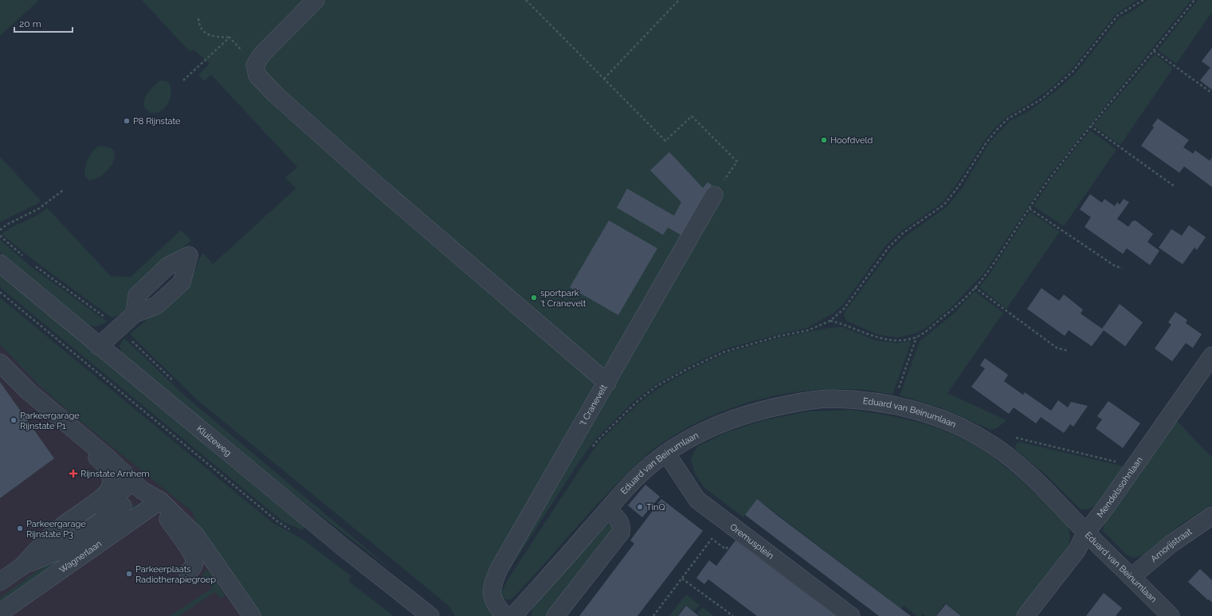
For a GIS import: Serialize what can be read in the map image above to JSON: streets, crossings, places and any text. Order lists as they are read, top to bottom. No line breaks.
{"streets":{"street":["'t Cranevelt","Eduard van Beinumlaan","Kluizeweg","Mendelssohnlaan","Oremusplein","Amorijstraat","Wagnerlaan"]},"crossings":[["Eduard van Beinumlaan","Mendelssohnlaan"],["Eduard van Beinumlaan","Oremusplein"],["Eduard van Beinumlaan","Amorijstraat"]],"places":{"other":["P8 Rijnstate","Hoofdveld","sportpark 't Cranevelt","Parkeergarage Rijnstate P1","TinQ","Parkeergarage Rijnstate P3","Parkeerplaats Radiotherapiegroep"],"health":["Rijnstate Arnhem"]},"scale_bar":"20 m"}
